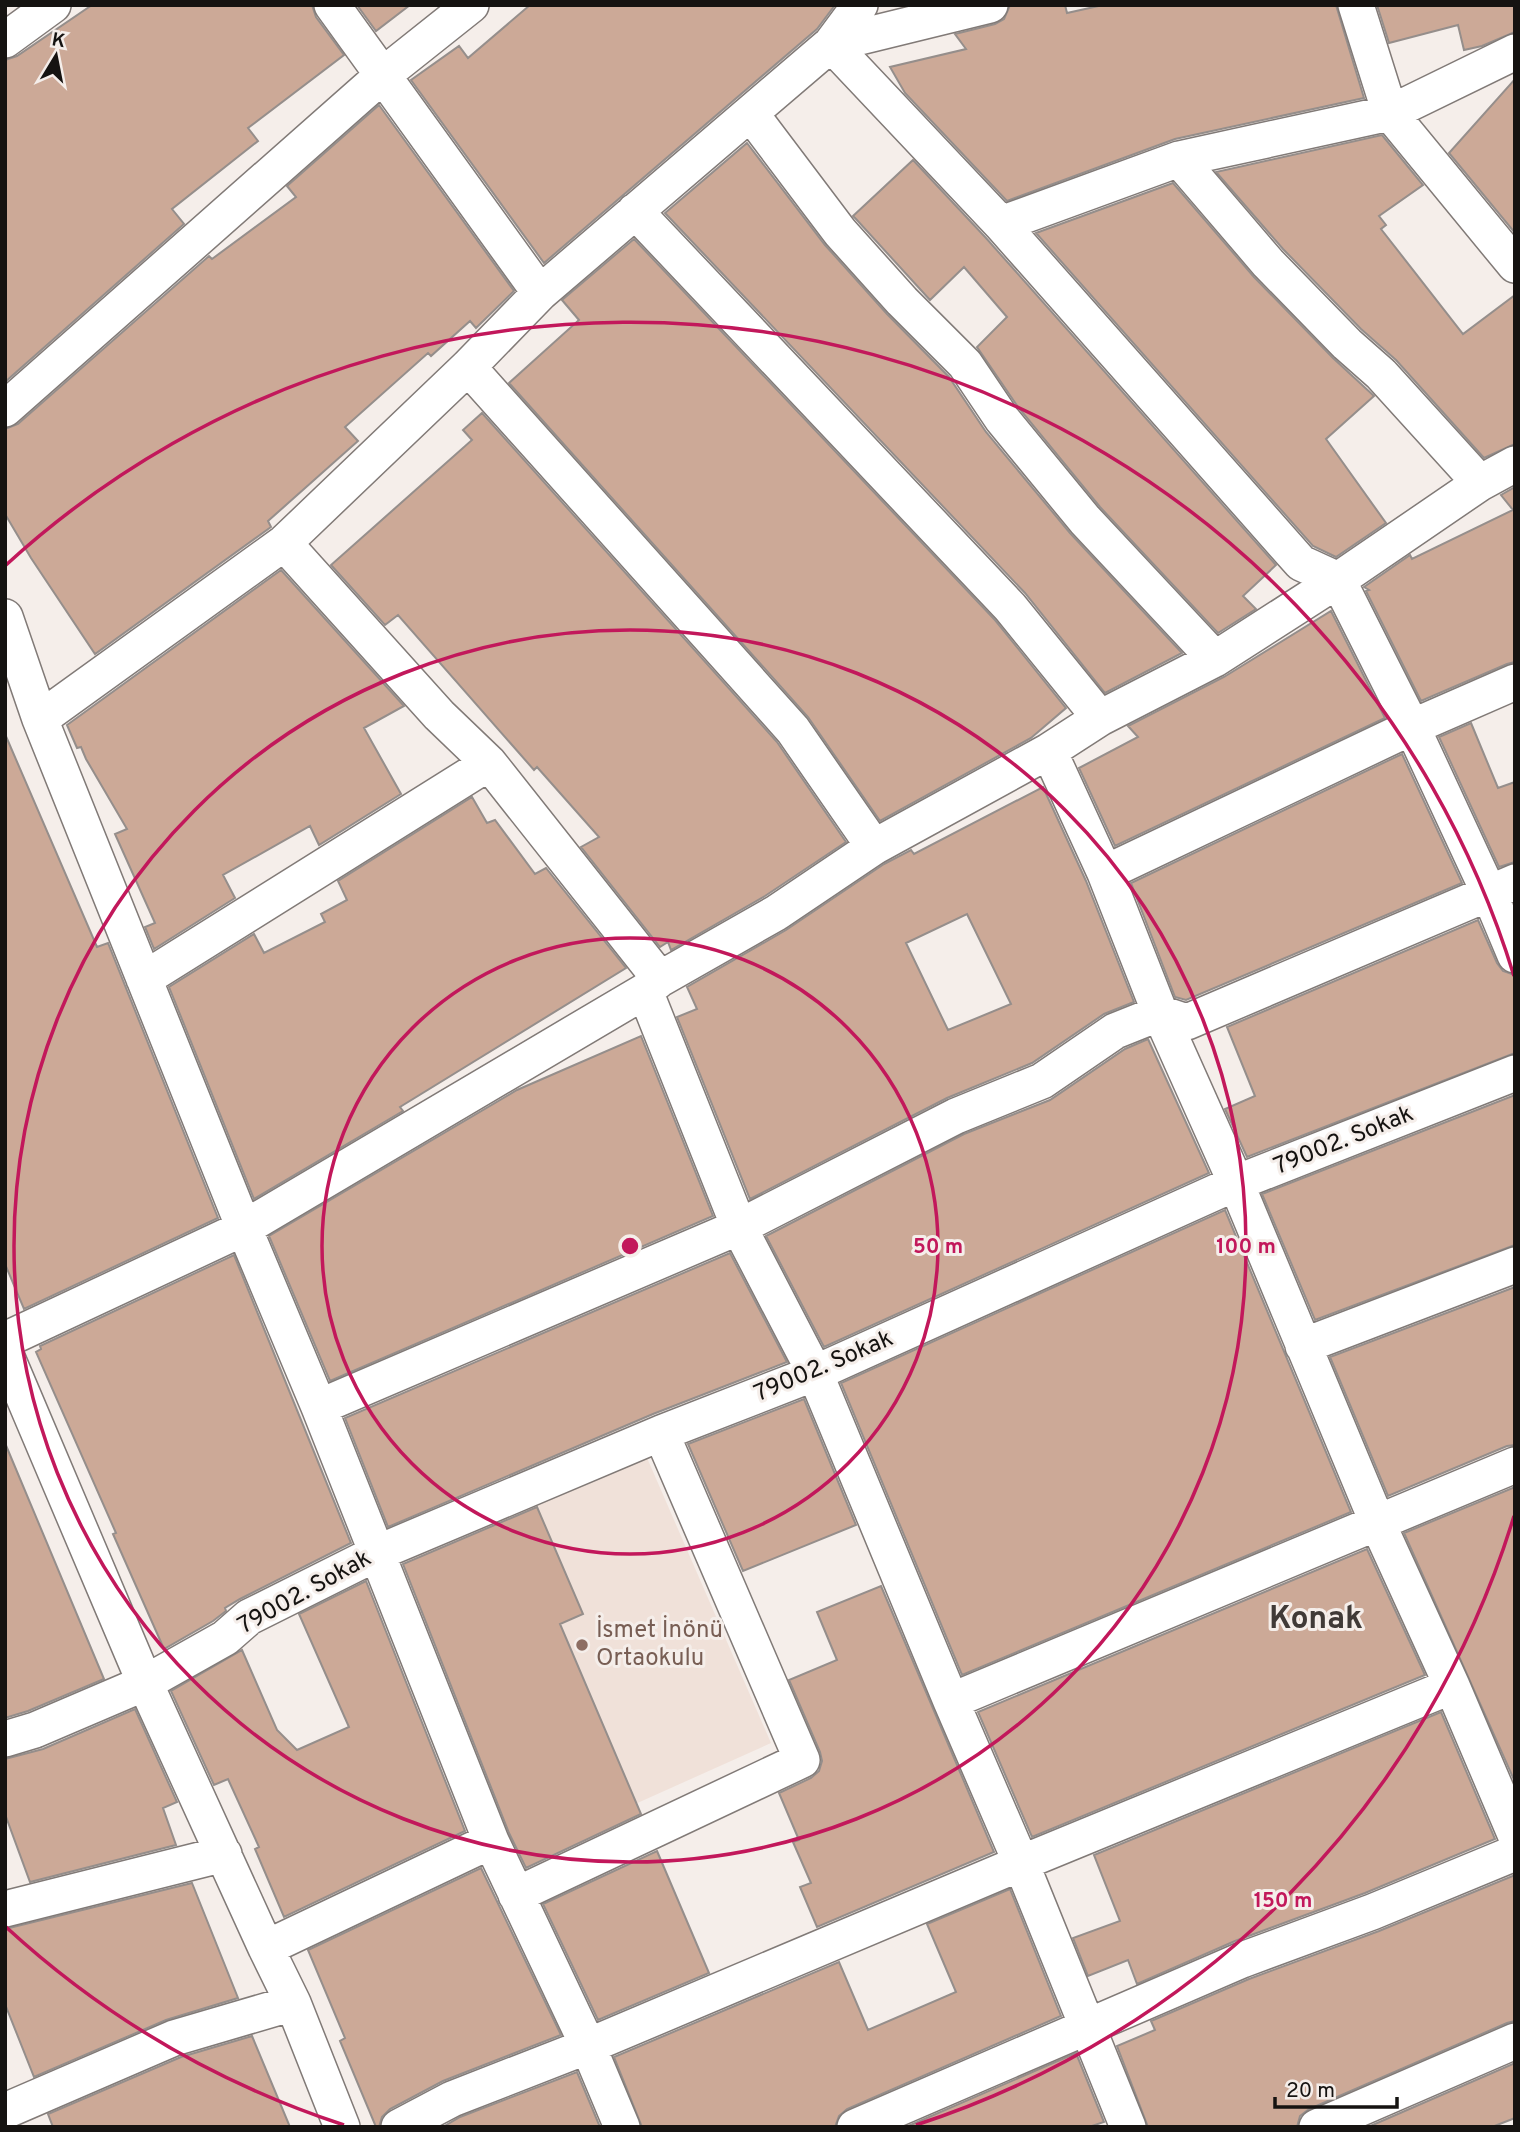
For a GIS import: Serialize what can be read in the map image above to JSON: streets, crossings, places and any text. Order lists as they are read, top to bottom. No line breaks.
{"streets":{"street":["79002. Sokak"]},"districts":["Konak"],"places":["İsmet İnönü Ortaokulu"],"scale_bar":"20 m","north":"top","rings":["50 m","100 m","150 m"]}
